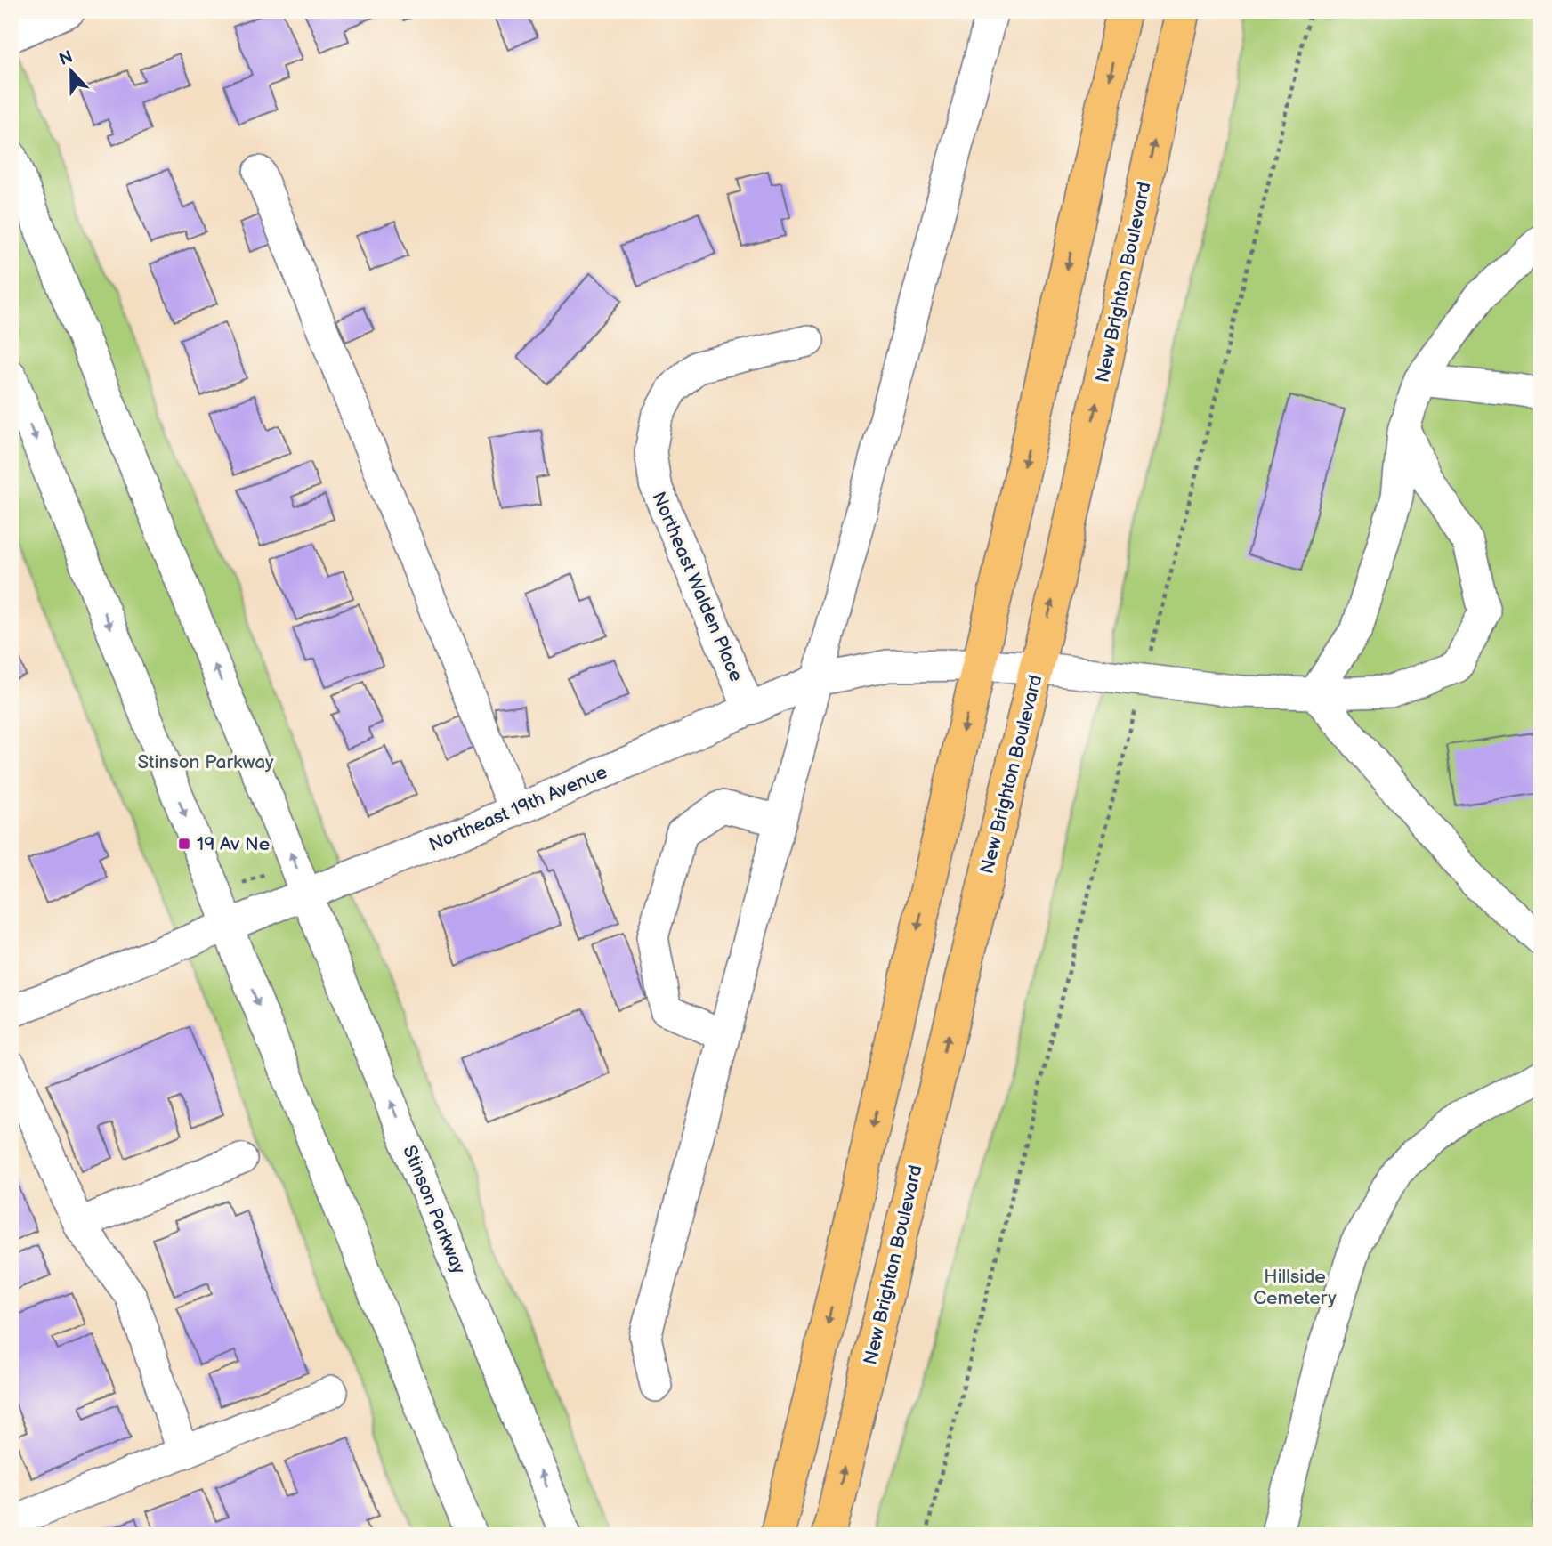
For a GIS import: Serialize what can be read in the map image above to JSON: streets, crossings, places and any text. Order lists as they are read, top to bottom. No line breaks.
{"streets":{"main road":["New Brighton Boulevard"],"street":["Northeast Walden Place","Northeast 19th Avenue","Stinson Parkway"]},"crossings":[["New Brighton Boulevard","Northeast 19th Avenue"],["Northeast Walden Place","Northeast 19th Avenue"],["Northeast 19th Avenue","Stinson Parkway"]],"parks":["Stinson Parkway","Hillside Cemetery"],"places":{"transit":["19 Av Ne"]},"north":"top"}
